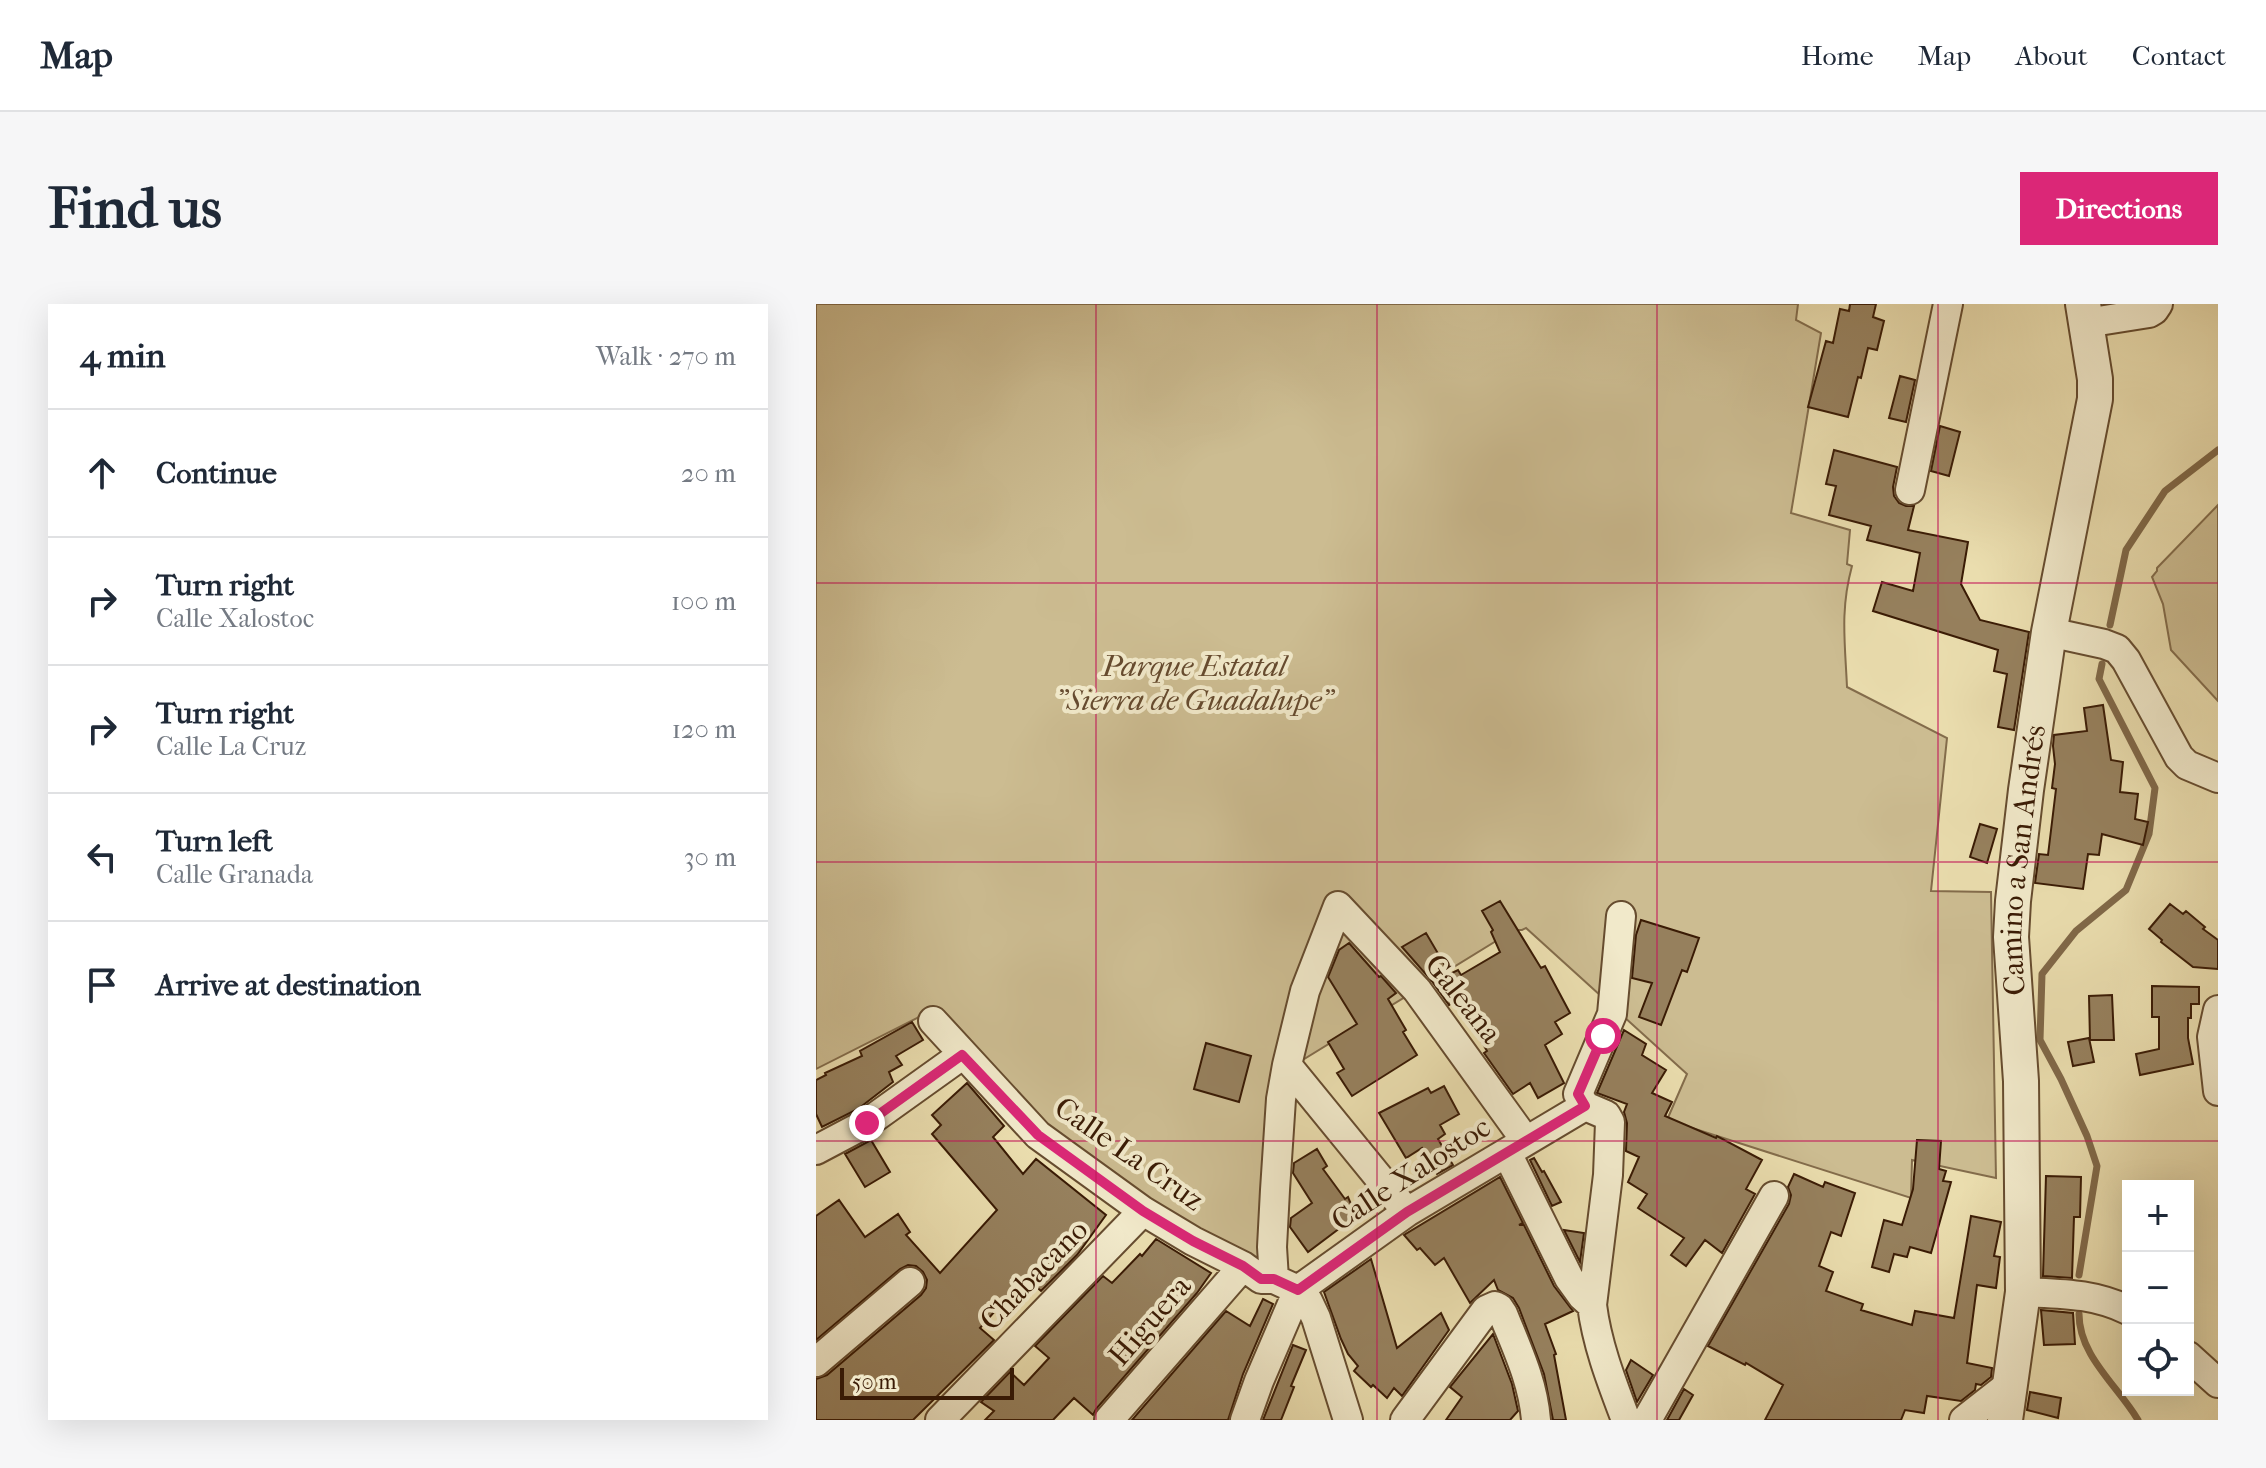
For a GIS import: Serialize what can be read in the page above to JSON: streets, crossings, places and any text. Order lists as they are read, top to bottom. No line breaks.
{"streets":{"street":["Camino a San Andrés","Galeana","Calle La Cruz","Calle Xalostoc","Chabacano","Higuera"]},"crossings":[["Galeana","Calle Xalostoc"],["Calle La Cruz","Calle Xalostoc"],["Calle La Cruz","Chabacano"],["Calle La Cruz","Higuera"]],"parks":["Parque Estatal \"Sierra de Guadalupe\""],"scale_bar":"50 m","page":{"header":"Map","nav":["Home","Map","About","Contact"],"buttons":"Directions","title":"Find us","heading":["4 min","Walk · 270 m"],"list":[["Continue","20 m"],["Turn right","Calle Xalostoc","100 m"],["Turn right","Calle La Cruz","120 m"],["Turn left","Calle Granada","30 m"],"Arrive at destination"],"map_buttons":["+","−"],"scale":"50 m"}}
